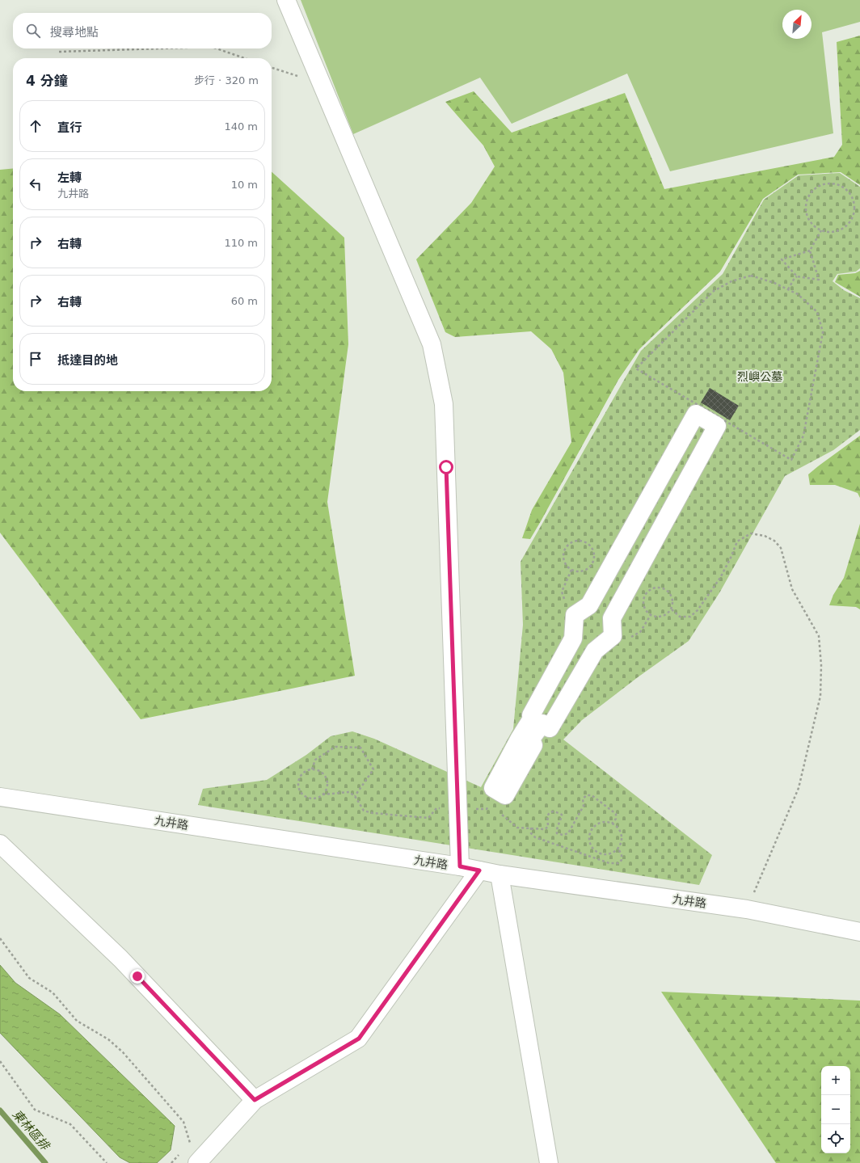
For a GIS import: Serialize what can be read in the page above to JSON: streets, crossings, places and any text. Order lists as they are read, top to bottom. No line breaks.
{"streets":{"street":["九井路"]},"water":["東林區排"],"parks":["烈嶼公墓"],"north":"top right","page":{"search":"搜尋地點","heading":["4 分鐘","步行 · 320 m"],"list":[["直行","140 m"],["左轉","九井路","10 m"],["右轉","110 m"],["右轉","60 m"],"抵達目的地"],"map_buttons":["+","−"]}}
